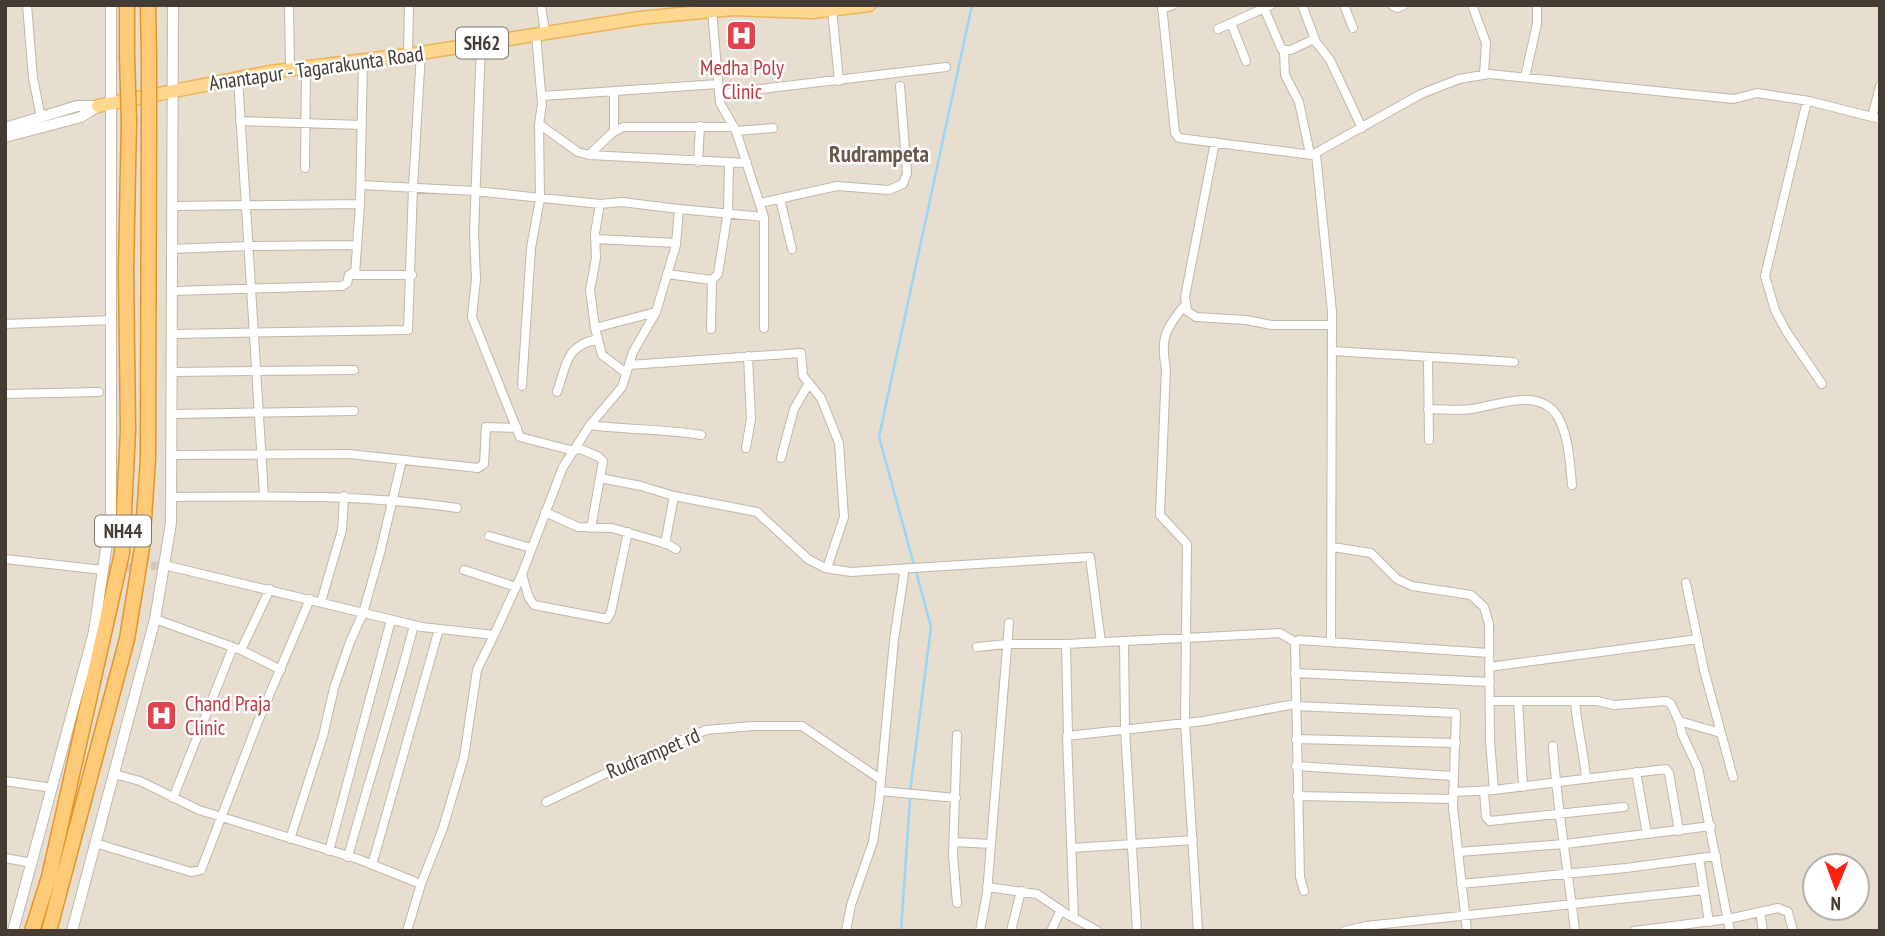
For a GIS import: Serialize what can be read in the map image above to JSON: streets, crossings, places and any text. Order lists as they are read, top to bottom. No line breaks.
{"streets":{"highway":["NH44"],"main road":["SH62","Anantapur - Tagarakunta Road"],"street":["Rudrampet rd"]},"districts":["Rudrampeta"],"places":{"hospital":["Medha Poly Clinic","Chand Praja Clinic"]},"north":"bottom"}
